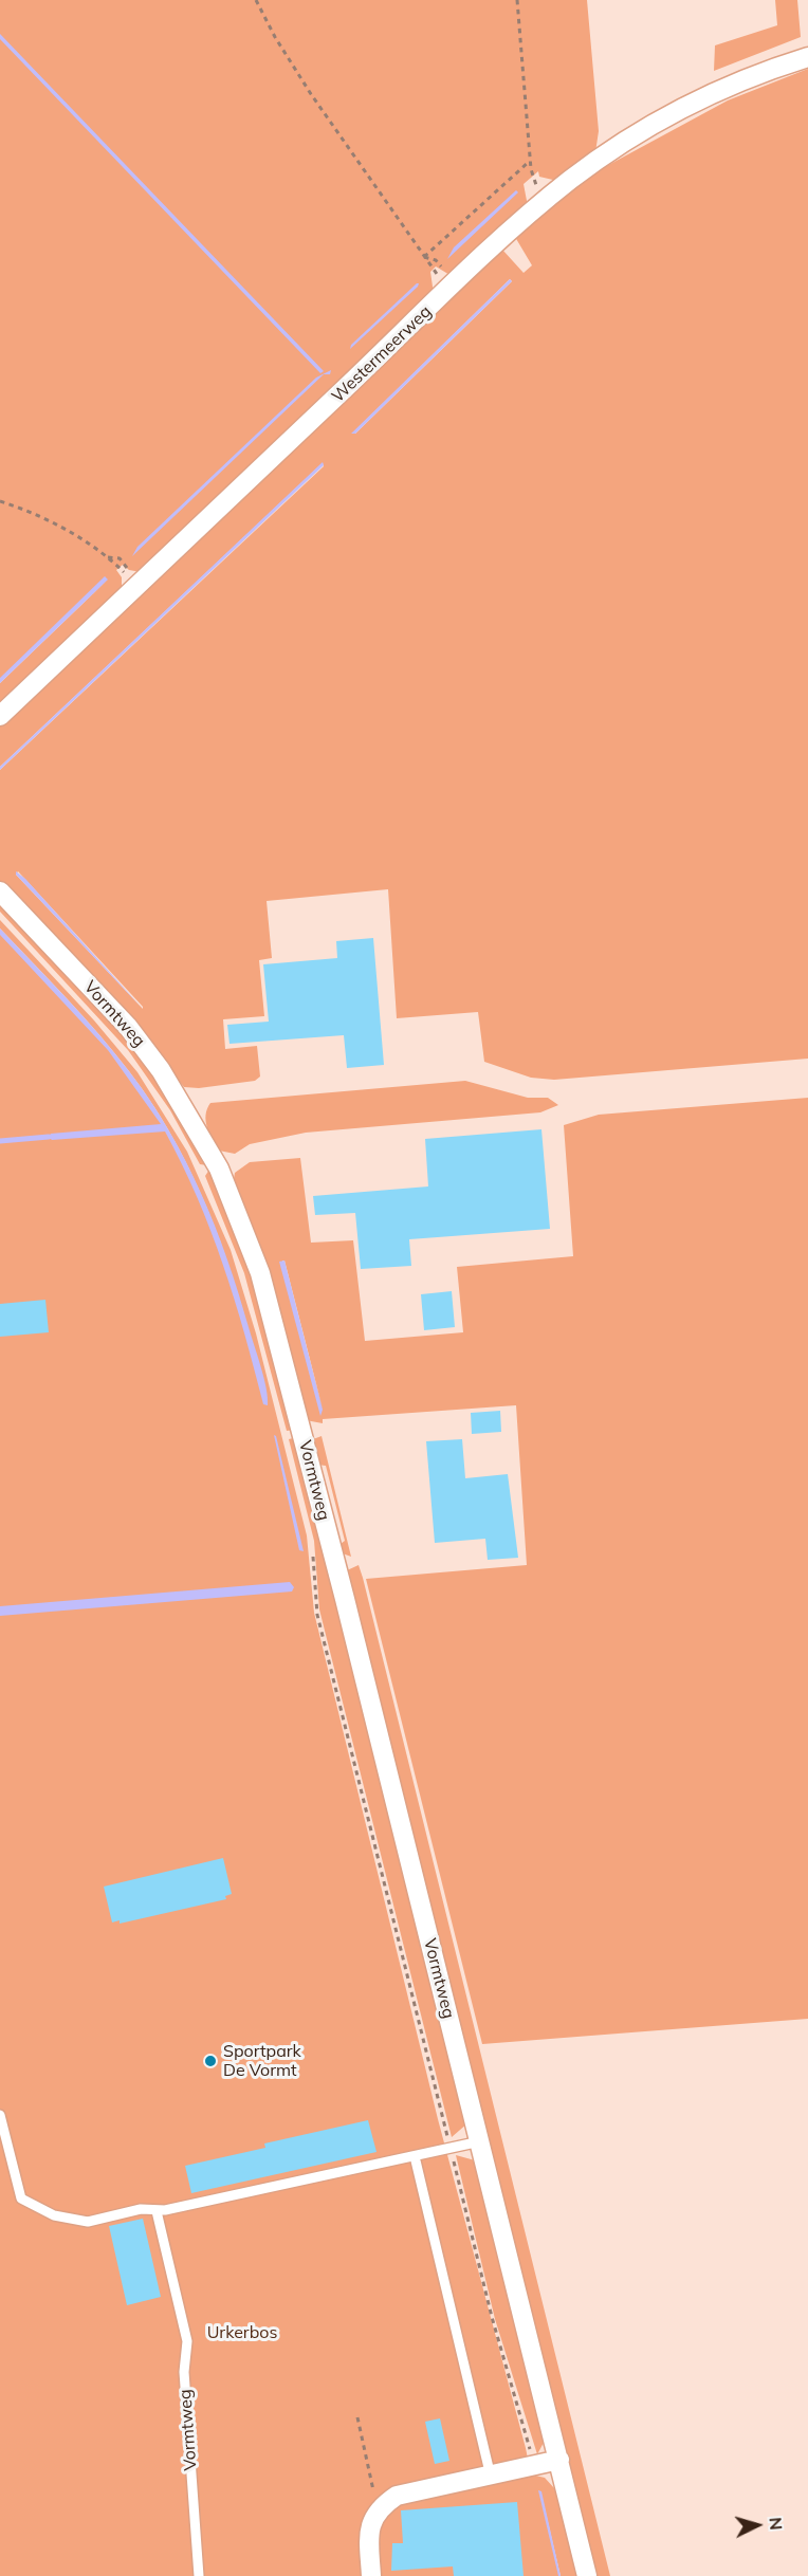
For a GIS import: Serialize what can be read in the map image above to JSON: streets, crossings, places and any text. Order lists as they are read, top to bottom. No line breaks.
{"streets":{"street":["Westermeerweg","Vormtweg"]},"parks":["Urkerbos"],"places":["Sportpark De Vormt"],"north":"right"}
